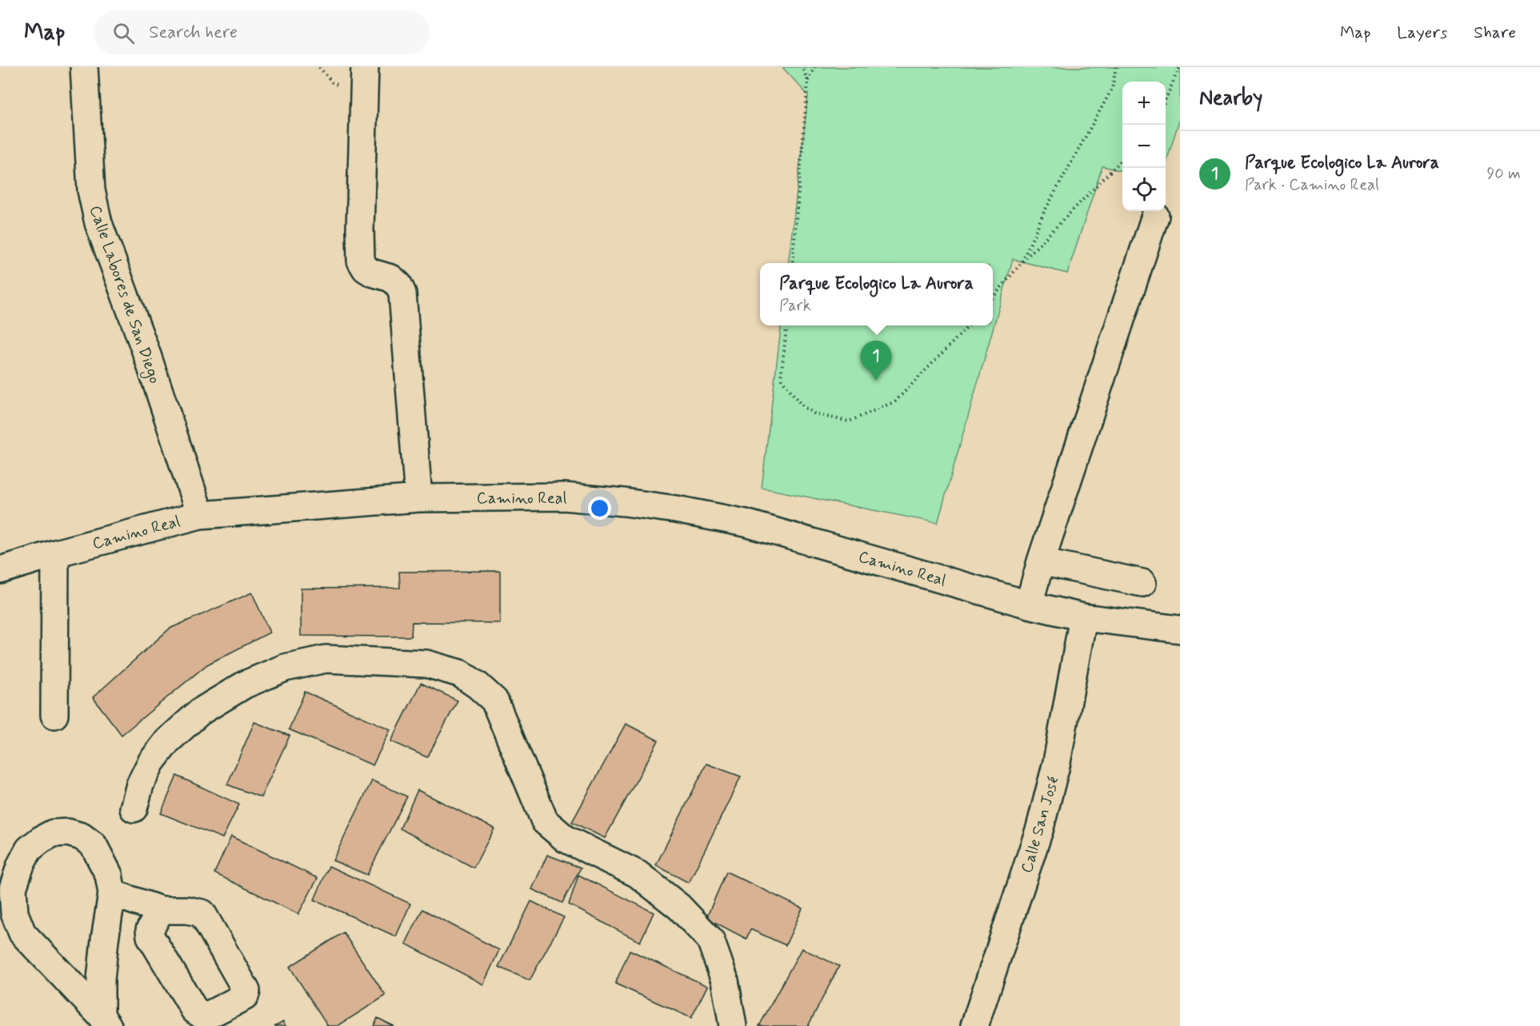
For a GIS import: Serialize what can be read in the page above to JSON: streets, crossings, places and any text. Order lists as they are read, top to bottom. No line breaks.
{"streets":{"street":["Calle Labores de San Diego","Camino Real","Calle San José"]},"crossings":[["Calle Labores de San Diego","Camino Real"],["Camino Real","Calle San José"]],"page":{"header":"Map","search":"Search here","nav":["Map","Layers","Share"],"heading":"Nearby","map_buttons":["+","−"],"list":[{"mark":"1","name":"Parque Ecologico La Aurora","note":"Park · Camino Real","value":"90 m"}],"popup":["Parque Ecologico La Aurora","Park"],"pins":"1"}}
